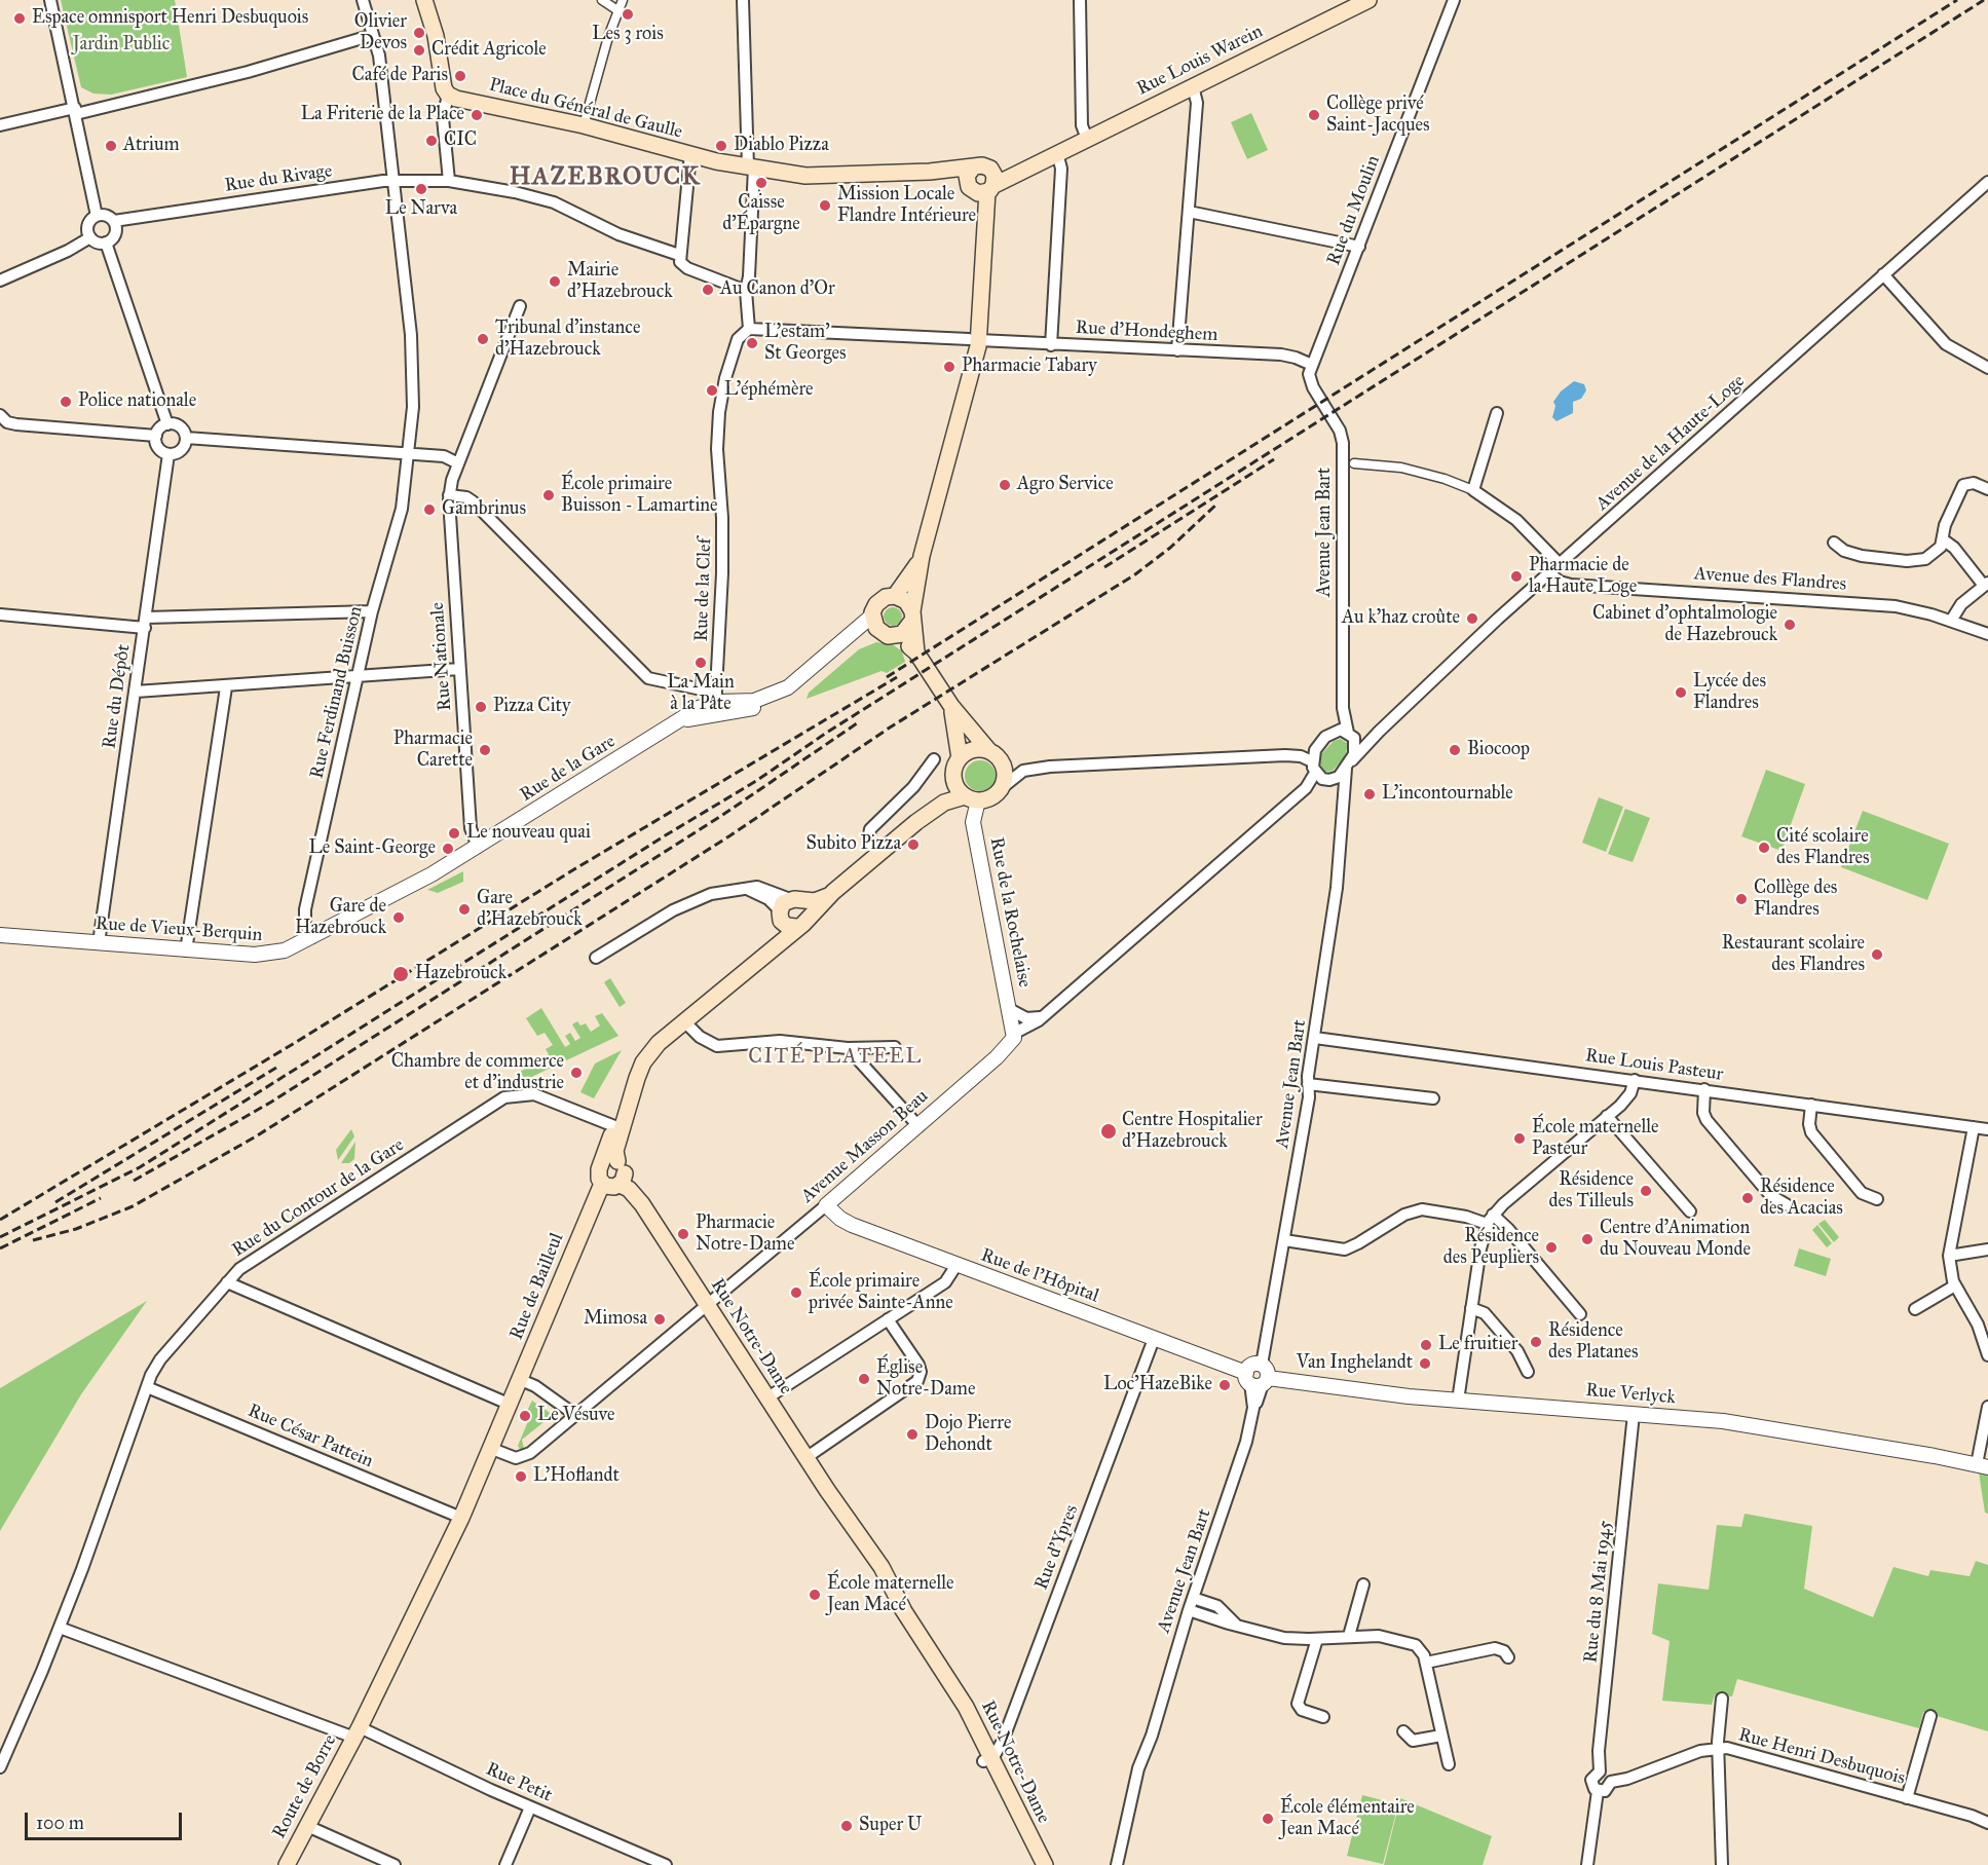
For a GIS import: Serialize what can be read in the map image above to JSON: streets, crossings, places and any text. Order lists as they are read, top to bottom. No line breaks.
{"streets":{"main road":["Rue Louis Warein","Place du Général de Gaulle","Rue de Bailleul","Rue Notre-Dame","Route de Borre"],"street":["Rue du Rivage","Rue du Moulin","Rue d'Hondeghem","Avenue de la Haute-Loge","Avenue Jean Bart","Avenue des Flandres","Rue de la Clef","Rue Nationale","Rue Ferdinand Buisson","Rue du Dépôt","Rue de la Gare","Rue de la Rochelaise","Rue de Vieux-Berquin","Rue Louis Pasteur","Avenue Masson Beau","Rue du Contour de la Gare","Rue de l'Hôpital","Rue Verlyck","Rue César Pattein","Rue d'Ypres","Rue du 8 Mai 1945","Rue Henri Desbuquois","Rue Petit"]},"crossings":[["Rue du Rivage","Rue Ferdinand Buisson"],["Rue du Moulin","Rue d'Hondeghem"],["Rue du Moulin","Avenue Jean Bart"],["Rue d'Hondeghem","Avenue Jean Bart"],["Rue d'Hondeghem","Rue de la Clef"],["Avenue de la Haute-Loge","Avenue Jean Bart"],["Avenue de la Haute-Loge","Avenue des Flandres"],["Avenue de la Haute-Loge","Avenue Masson Beau"],["Avenue Jean Bart","Rue Louis Pasteur"],["Avenue Jean Bart","Avenue Masson Beau"],["Avenue Jean Bart","Rue de l'Hôpital"],["Avenue Jean Bart","Rue Verlyck"],["Rue de la Clef","Rue de la Gare"],["Rue Nationale","Rue de la Gare"],["Rue Nationale","Rue de Vieux-Berquin"],["Rue Ferdinand Buisson","Rue de Vieux-Berquin"],["Rue du Dépôt","Rue de Vieux-Berquin"],["Rue de la Gare","Rue de Vieux-Berquin"],["Rue de la Rochelaise","Avenue Masson Beau"],["Avenue Masson Beau","Rue de l'Hôpital"],["Avenue Masson Beau","Rue de Bailleul"],["Avenue Masson Beau","Rue Notre-Dame"],["Rue du Contour de la Gare","Rue César Pattein"],["Rue du Contour de la Gare","Rue Petit"],["Rue de l'Hôpital","Rue Verlyck"],["Rue de l'Hôpital","Rue d'Ypres"],["Rue de Bailleul","Rue Notre-Dame"],["Rue de Bailleul","Rue César Pattein"],["Rue Notre-Dame","Rue d'Ypres"],["Rue Verlyck","Rue du 8 Mai 1945"],["Rue du 8 Mai 1945","Rue Henri Desbuquois"],["Rue Petit","Route de Borre"]],"districts":["HAZEBROUCK","CITÉ PLATEEL"],"parks":["Jardin Public"],"places":["Les 3 rois","Espace omnisport Henri Desbuquois","Olivier Devos","Crédit Agricole","Café de Paris","La Friterie de la Place","Collège privé Saint-Jacques","CIC","Atrium","Diablo Pizza","Caisse d'Épargne","Le Narva","Mission Locale Flandre Intérieure","Mairie d'Hazebrouck","Au Canon d'Or","Tribunal d'instance d'Hazebrouck","L’estam’ St Georges","Pharmacie Tabary","L'éphémère","Police nationale","Agro Service","École primaire Buisson - Lamartine","Gambrinus","Pharmacie de la Haute Loge","Au k'haz croûte","Cabinet d'ophtalmologie de Hazebrouck","La Main à la Pâte","Lycée des Flandres","Pizza City","Pharmacie Carette","Biocoop","L'incontournable","Le nouveau quai","Subito Pizza","Cité scolaire des Flandres","Le Saint-George","Collège des Flandres","Gare d'Hazebrouck","Gare de Hazebrouck","Restaurant scolaire des Flandres","Hazebrouck","Chambre de commerce et d'industrie","Centre Hospitalier d'Hazebrouck","École maternelle Pasteur","Résidence des Tilleuls","Résidence des Acacias","Pharmacie Notre-Dame","Centre d'Animation du Nouveau Monde","Résidence des Peupliers","École primaire privée Sainte-Anne","Mimosa","Résidence des Platanes","Le fruitier","Van Inghelandt","Église Notre-Dame","Loc’HazeBike","Le Vésuve","Dojo Pierre Dehondt","L'Hoflandt","École maternelle Jean Macé","École élémentaire Jean Macé","Super U"],"scale_bar":"100 m"}
